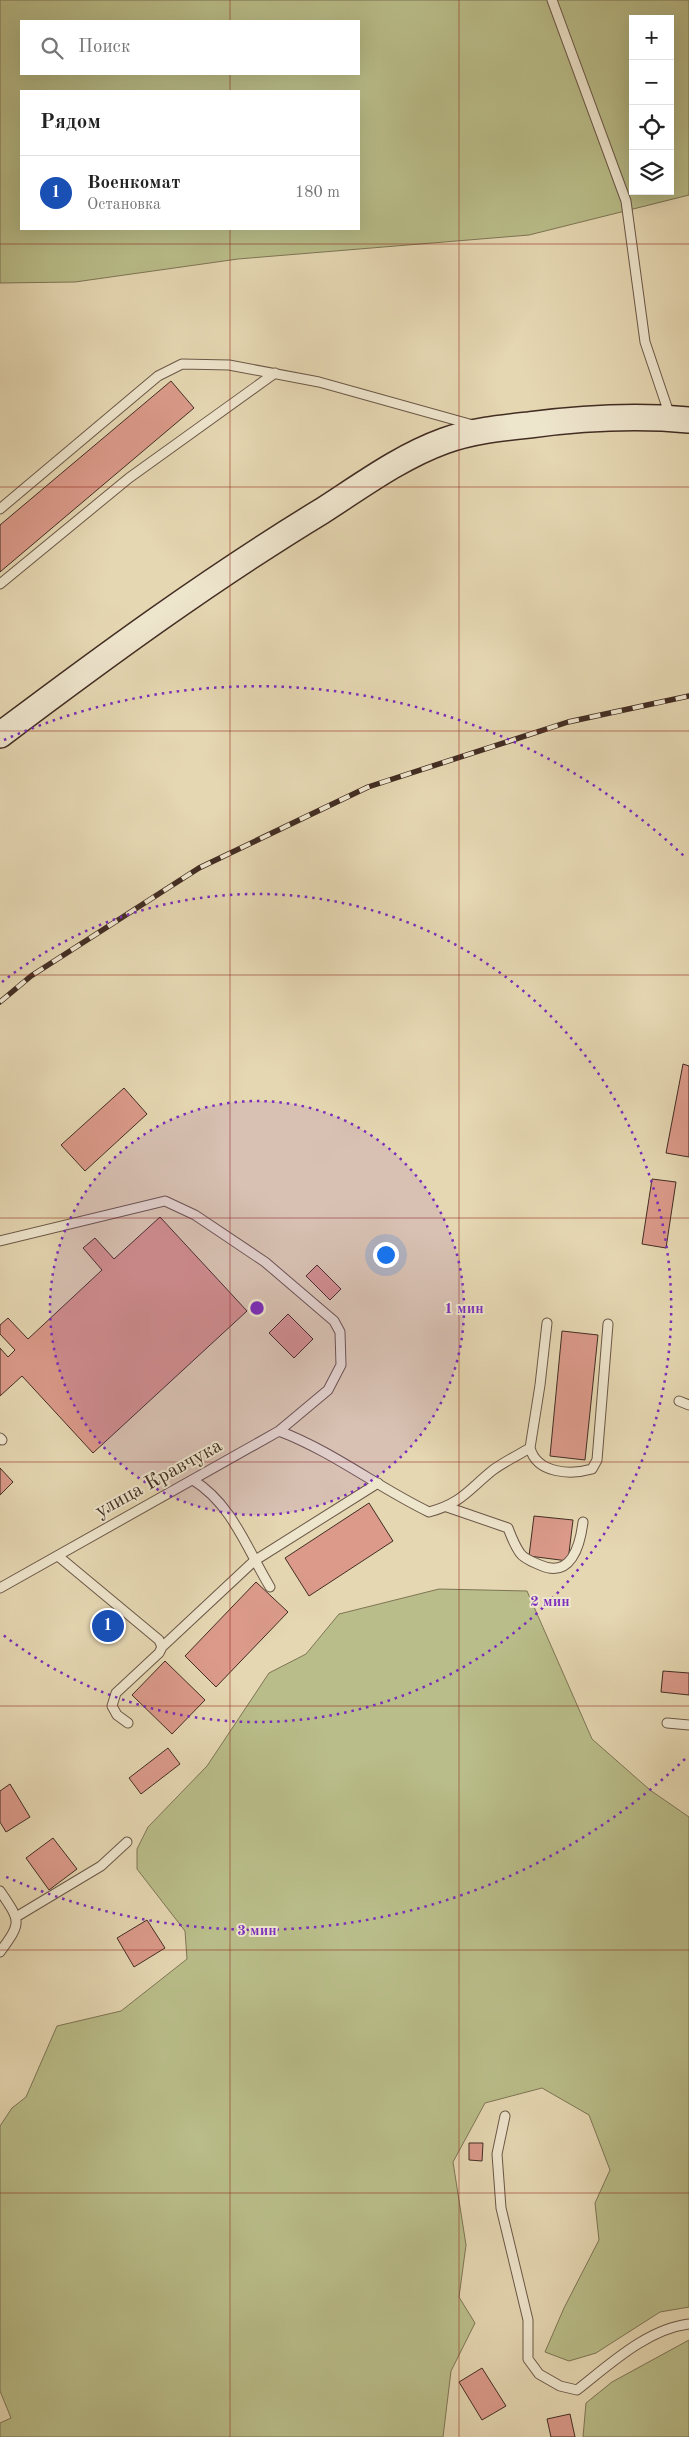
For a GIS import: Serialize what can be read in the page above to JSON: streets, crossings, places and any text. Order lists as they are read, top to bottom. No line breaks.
{"streets":{"lane":["улица Кравчука"]},"page":{"map_buttons":["+","−"],"search":"Поиск","heading":"Рядом","list":[{"mark":"1","name":"Военкомат","note":"Остановка","value":"180 m"}],"pins":"1"},"rings":["1 мин","2 мин","3 мин"]}
